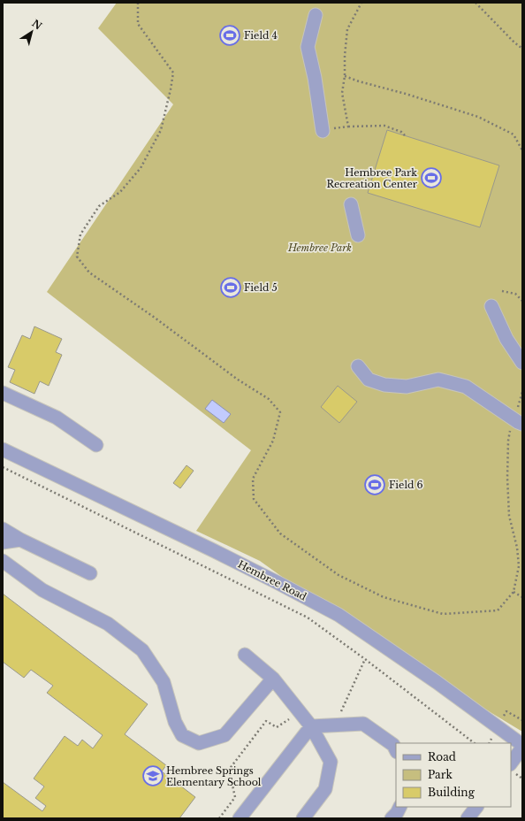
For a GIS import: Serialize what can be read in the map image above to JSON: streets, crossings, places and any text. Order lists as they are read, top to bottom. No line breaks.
{"streets":{"street":["Hembree Road"]},"parks":["Hembree Park"],"places":{"sports":["Field 4","Hembree Park Recreation Center","Field 5","Field 6"],"school or university":["Hembree Springs Elementary School"]},"legend":["Road","Park","Building"],"north":"top right"}
